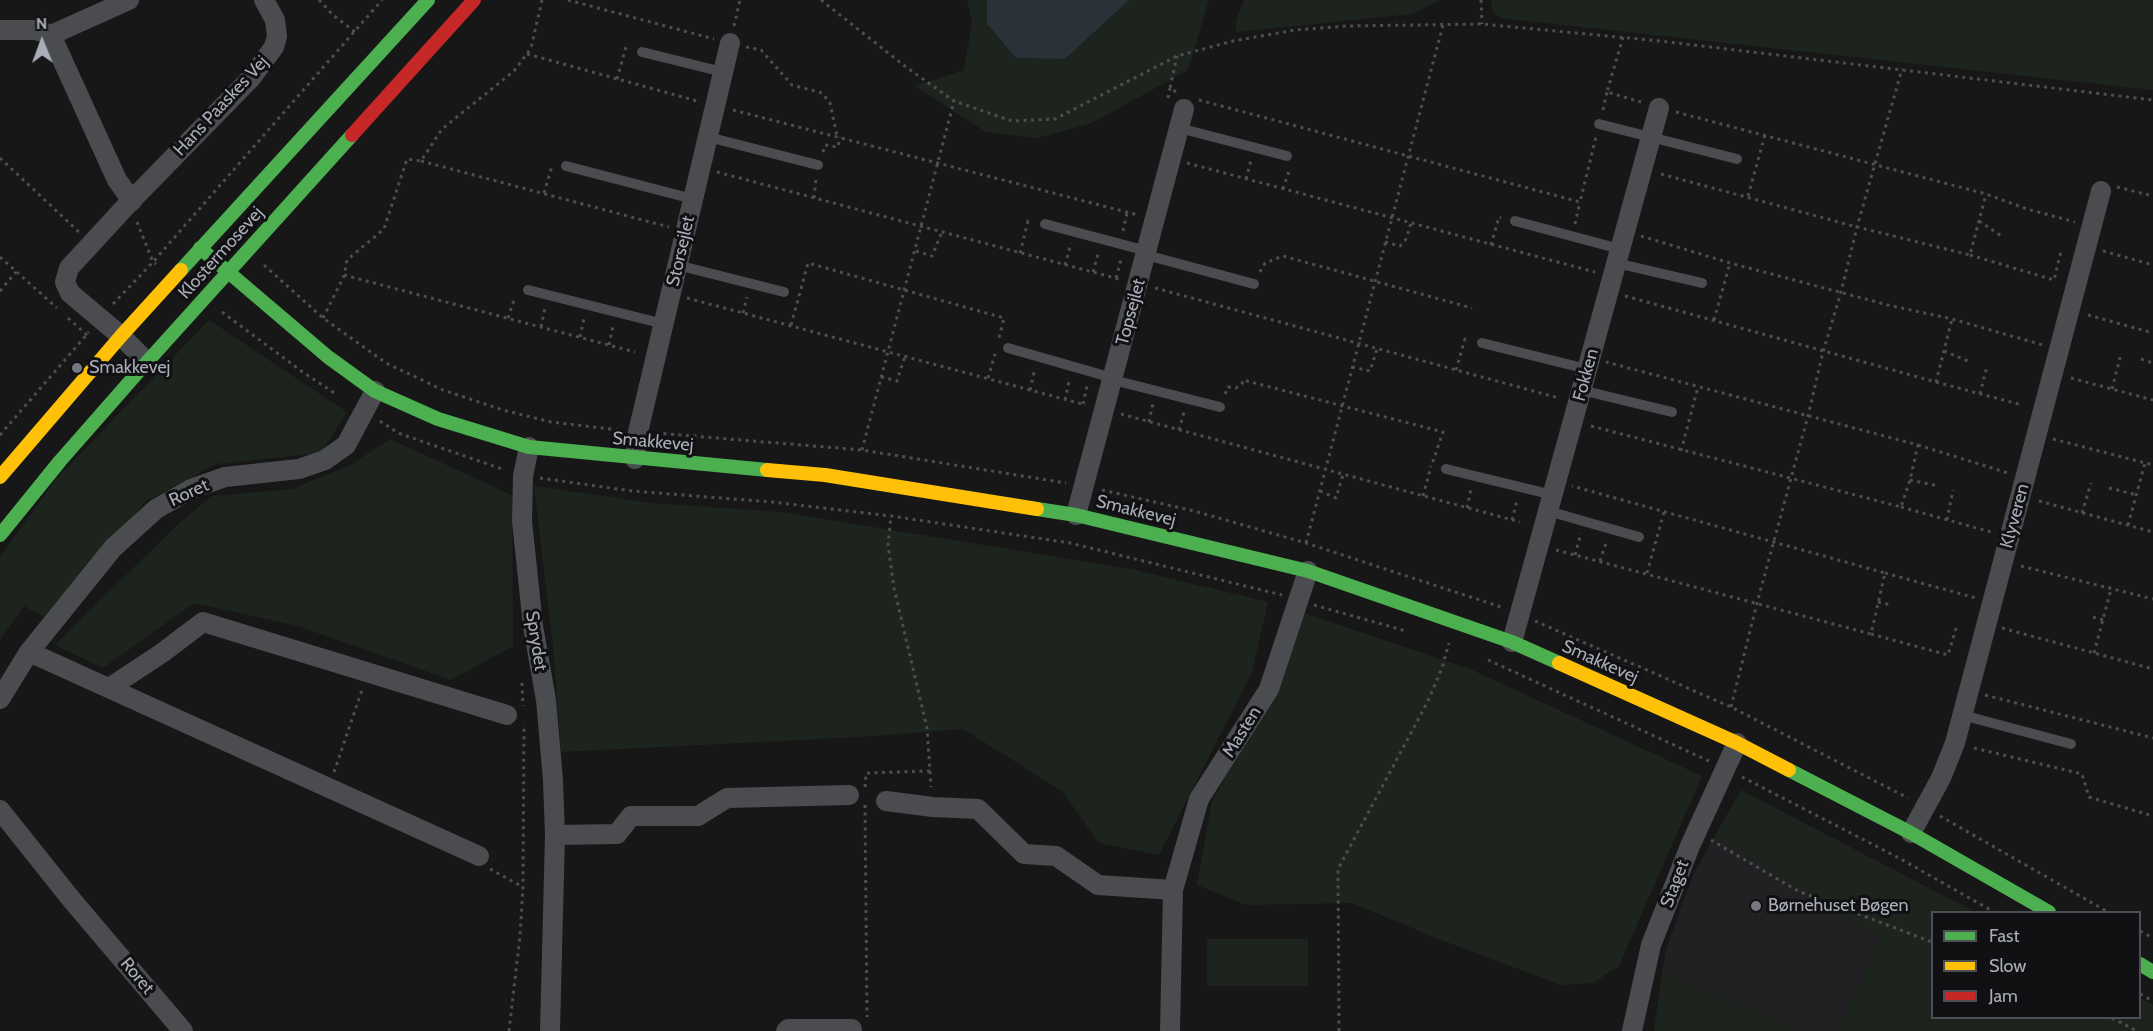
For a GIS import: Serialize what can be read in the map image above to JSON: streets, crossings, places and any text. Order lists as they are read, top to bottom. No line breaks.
{"streets":{"street":["Hans Paaskes Vej","Storsejlet","Klostermosevej","Topsejlet","Fokken","Smakkevej","Roret","Klyveren","Sprydet","Masten","Staget"]},"crossings":[["Hans Paaskes Vej","Klostermosevej"],["Storsejlet","Smakkevej"],["Klostermosevej","Smakkevej"],["Topsejlet","Smakkevej"],["Fokken","Smakkevej"],["Smakkevej","Roret"],["Smakkevej","Klyveren"],["Smakkevej","Sprydet"],["Smakkevej","Masten"],["Smakkevej","Staget"]],"places":["Smakkevej","Børnehuset Bøgen"],"legend":["Fast","Slow","Jam"],"north":"top"}
